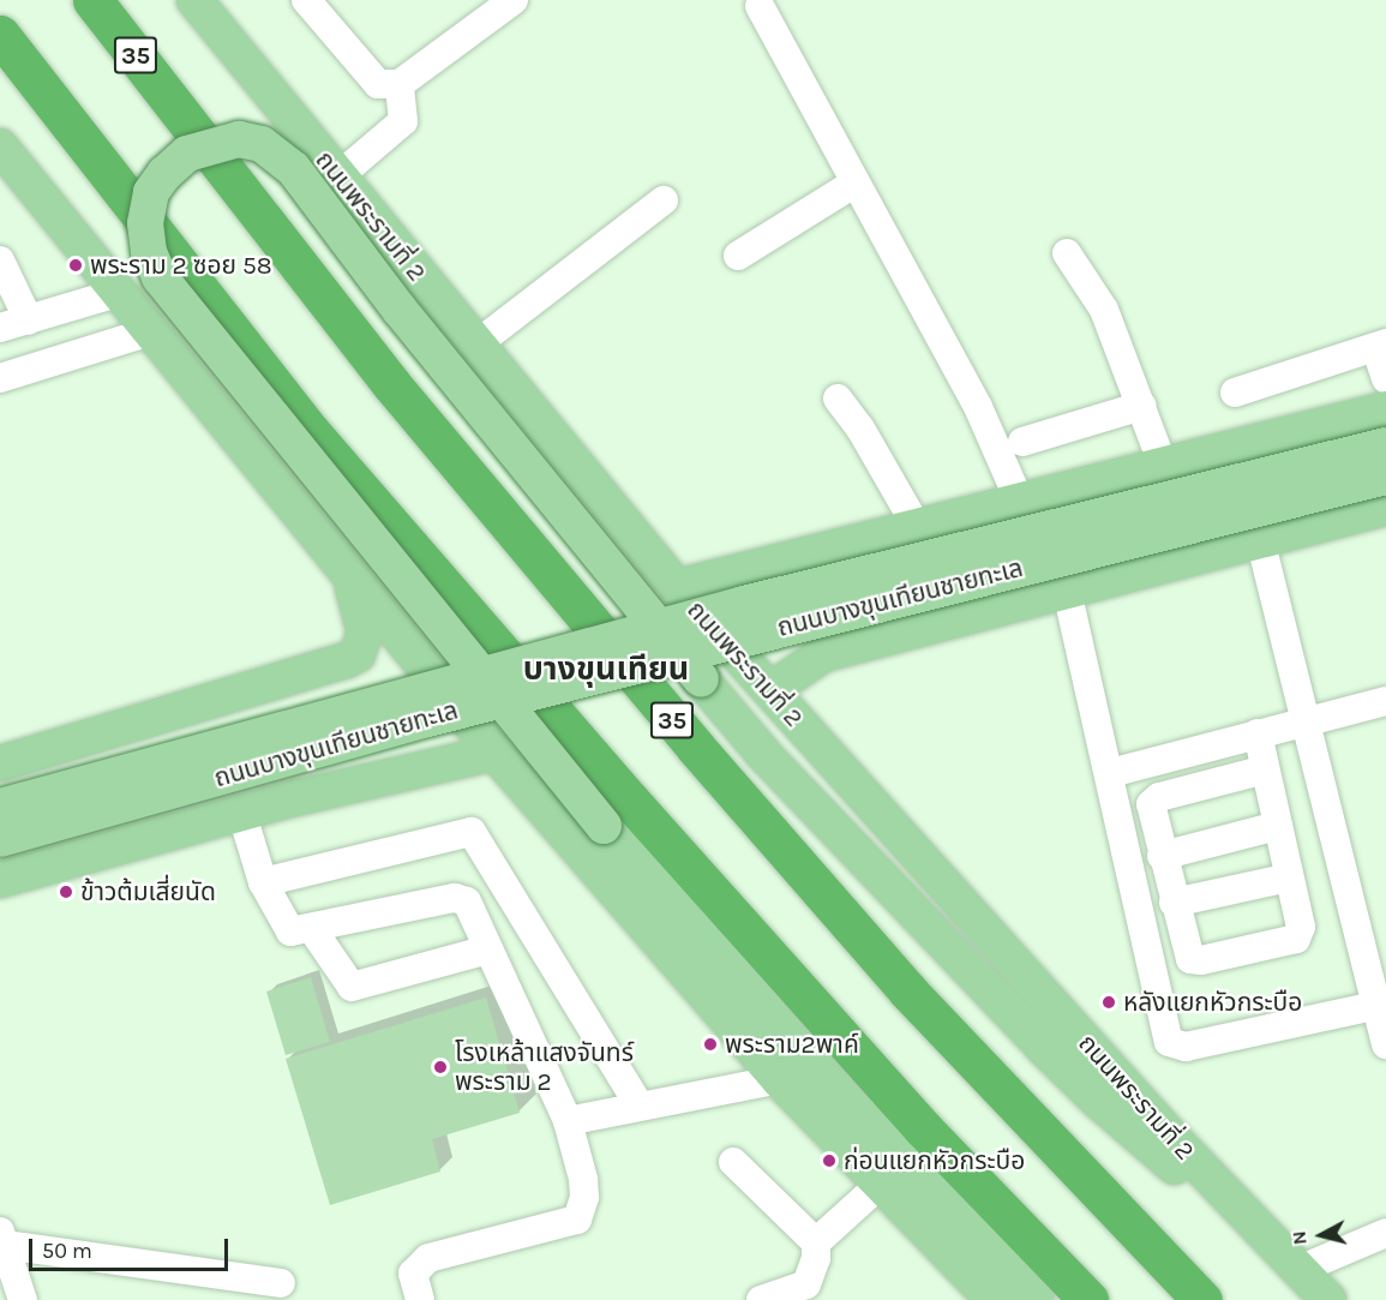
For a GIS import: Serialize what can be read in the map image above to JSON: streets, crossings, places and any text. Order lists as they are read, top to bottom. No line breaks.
{"streets":{"highway":["35"],"main road":["ถนนพระรามที่ 2","ถนนบางขุนเทียนชายทะเล"]},"crossings":[["ถนนพระรามที่ 2","ถนนบางขุนเทียนชายทะเล"]],"districts":["บางขุนเทียน"],"places":["พระราม 2 ซอย 58","ข้าวต้มเสี่ยนัด","หลังแยกหัวกระบือ","พระราม2พาค์","โรงเหล้าแสงจันทร์ พระราม 2","ก่อนแยกหัวกระบือ"],"scale_bar":"50 m","north":"left"}
